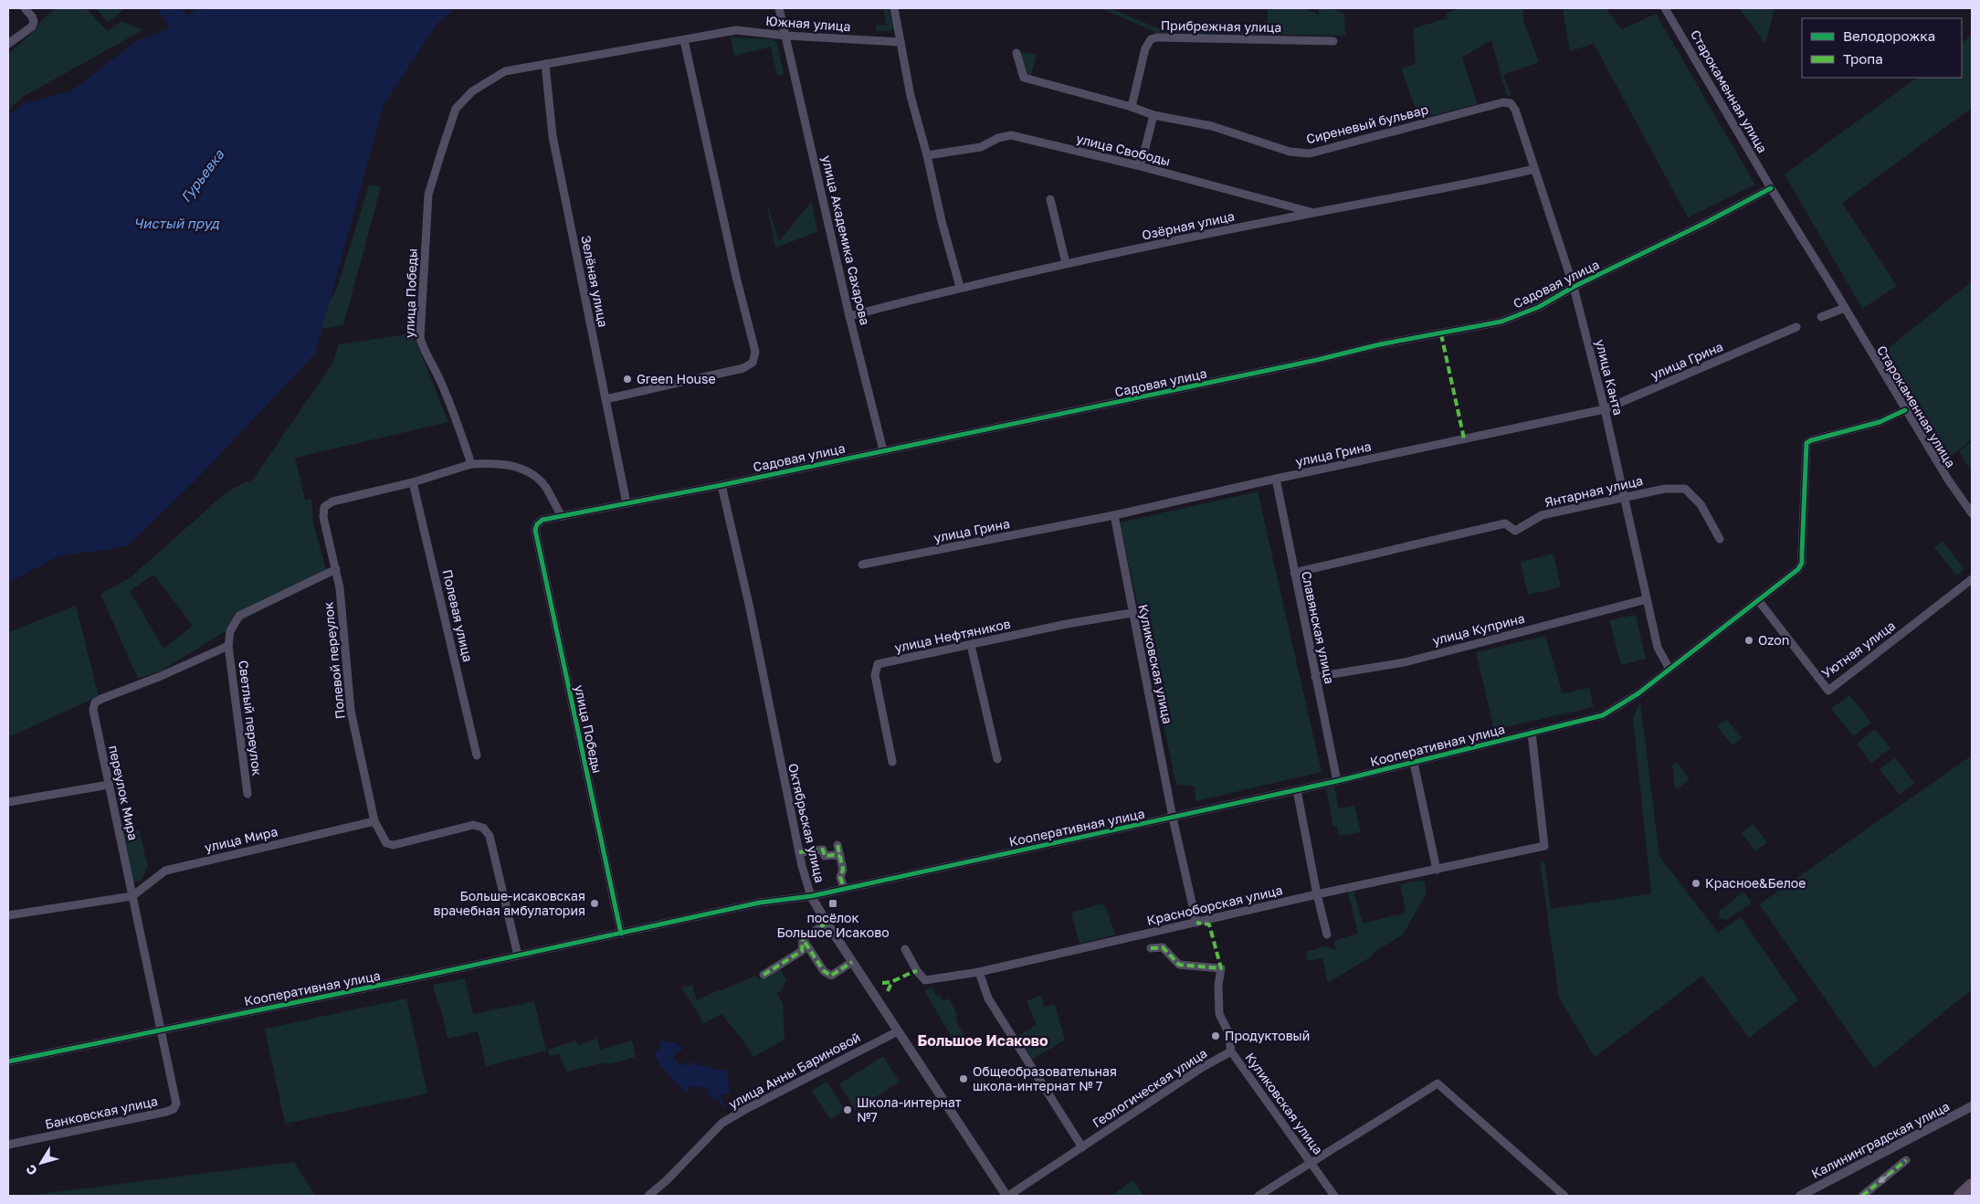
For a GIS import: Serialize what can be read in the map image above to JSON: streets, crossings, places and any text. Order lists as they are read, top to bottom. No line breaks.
{"streets":{"street":["Южная улица","Прибрежная улица","Старокаменная улица","Сиреневый бульвар","улица Свободы","Озёрная улица","улица Академика Сахарова","Зелёная улица","Садовая улица","улица Победы","улица Грина","улица Канта","Янтарная улица","Полевая улица","Славянская улица","улица Куприна","улица Нефтяников","Уютная улица","Полевой переулок","Куликовская улица","Светлый переулок","Кооперативная улица","переулок Мира","Октябрьская улица","улица Мира","Красноборская улица","улица Анны Бариновой","Геологическая улица","Банковская улица","Калининградская улица"]},"crossings":[["Южная улица","улица Академика Сахарова"],["Южная улица","Зелёная улица"],["Южная улица","улица Победы"],["Прибрежная улица","Сиреневый бульвар"],["Старокаменная улица","Садовая улица"],["Старокаменная улица","Кооперативная улица"],["Сиреневый бульвар","улица Канта"],["улица Свободы","Озёрная улица"],["Озёрная улица","улица Академика Сахарова"],["Озёрная улица","улица Канта"],["улица Академика Сахарова","Садовая улица"],["Зелёная улица","Садовая улица"],["Садовая улица","улица Победы"],["Садовая улица","улица Канта"],["Садовая улица","Октябрьская улица"],["улица Победы","Кооперативная улица"],["улица Грина","улица Канта"],["улица Грина","Славянская улица"],["улица Грина","Куликовская улица"],["улица Канта","Янтарная улица"],["улица Канта","улица Куприна"],["улица Канта","Кооперативная улица"],["Янтарная улица","Славянская улица"],["Полевая улица","Полевой переулок"],["Славянская улица","улица Куприна"],["Славянская улица","Кооперативная улица"],["улица Нефтяников","Куликовская улица"],["Уютная улица","Кооперативная улица"],["Полевой переулок","улица Мира"],["Куликовская улица","Кооперативная улица"],["Куликовская улица","Красноборская улица"],["Куликовская улица","Геологическая улица"],["Светлый переулок","переулок Мира"],["Кооперативная улица","переулок Мира"],["Кооперативная улица","Октябрьская улица"],["Кооперативная улица","Красноборская улица"],["Кооперативная улица","Банковская улица"],["переулок Мира","улица Мира"],["переулок Мира","Банковская улица"],["Октябрьская улица","улица Анны Бариновой"],["Октябрьская улица","Геологическая улица"]],"districts":["Большое Исаково"],"water":["Гурьевка","Чистый пруд"],"places":{"other":["Green House","Ozon","Красное&Белое","Больше-исаковская врачебная амбулатория","Продуктовый","Общеобразовательная школа-интернат № 7","Школа-интернат №7"],"transit":["посёлок Большое Исаково"]},"legend":["Велодорожка","Тропа"],"north":"bottom left"}
